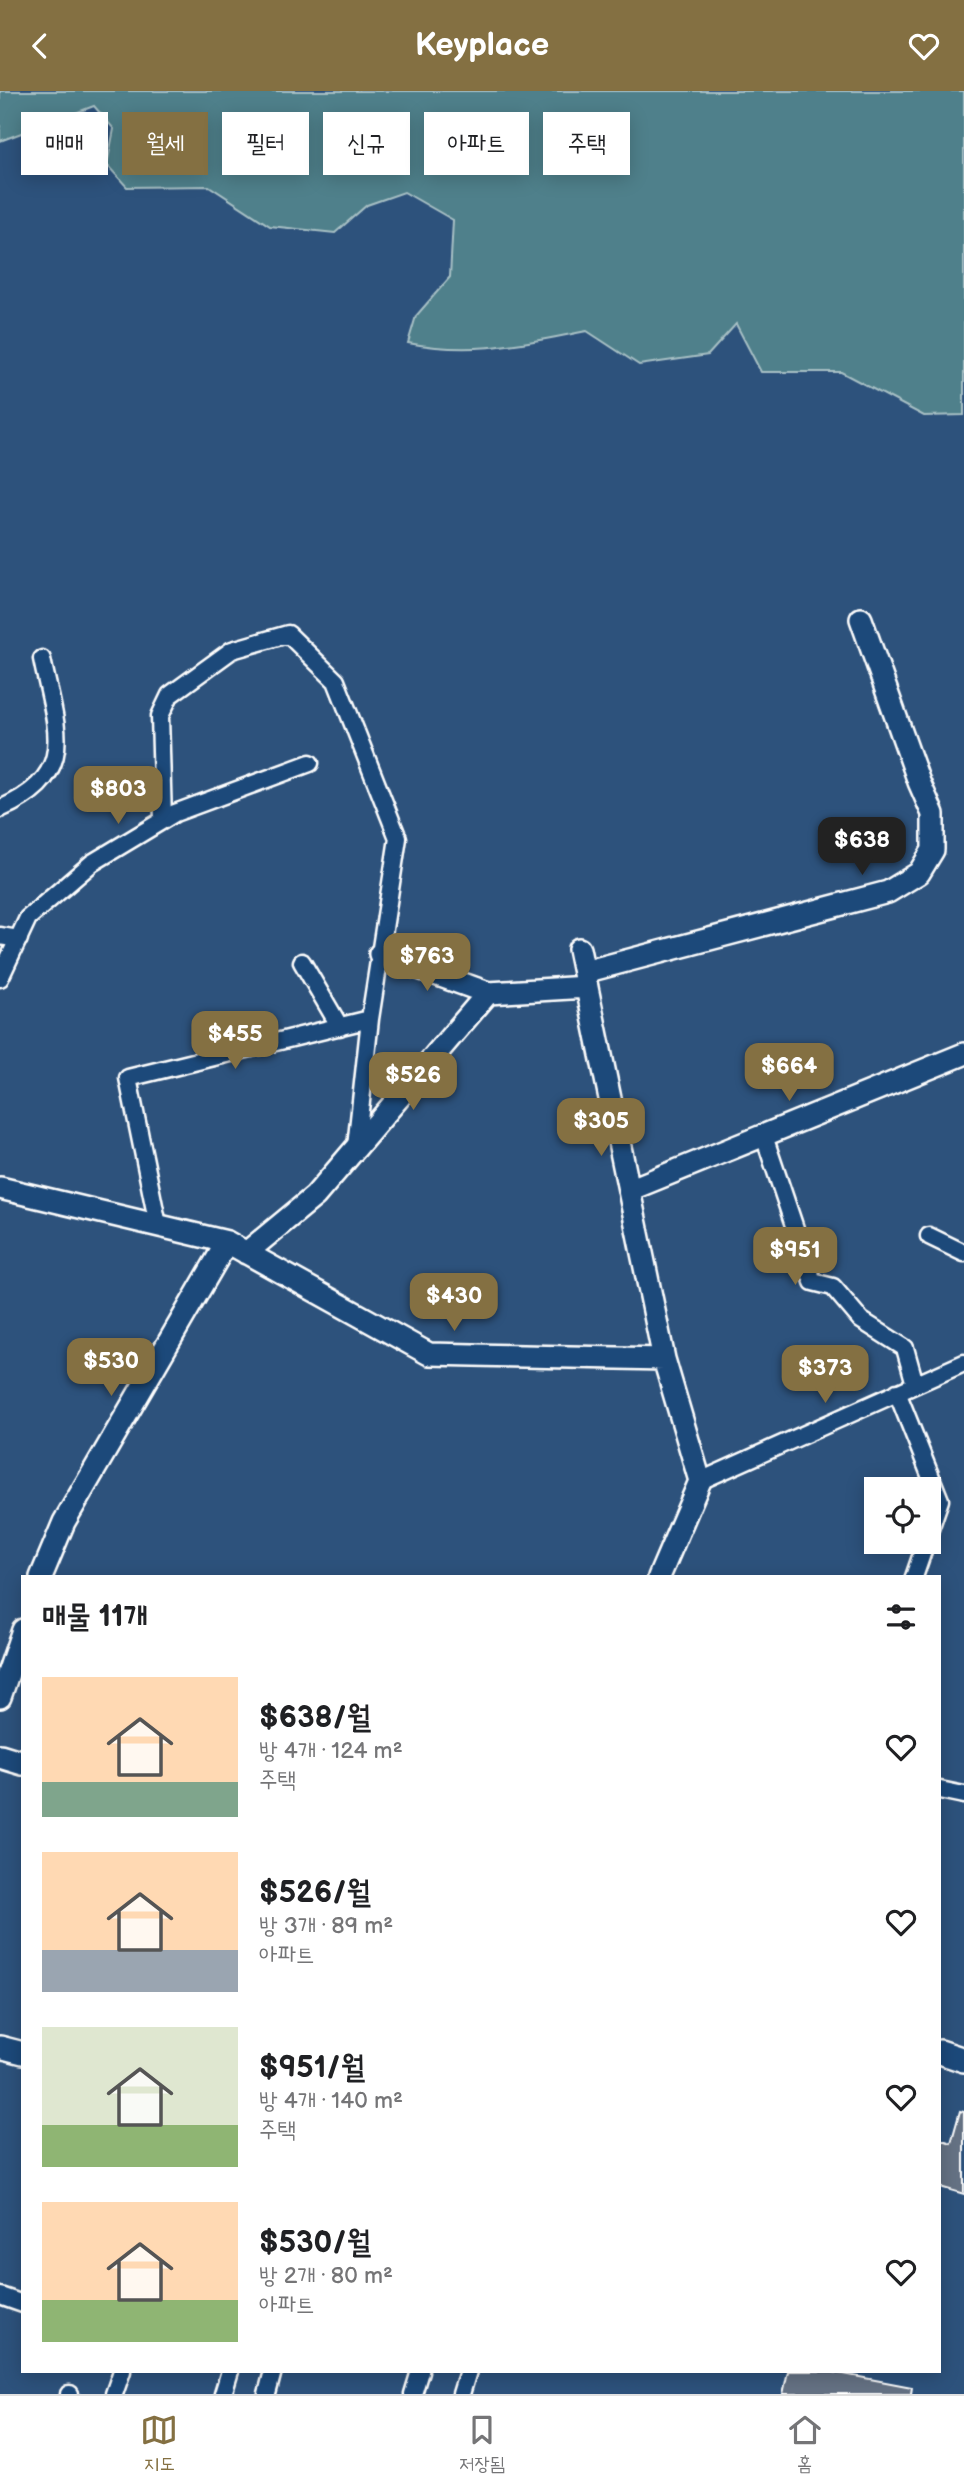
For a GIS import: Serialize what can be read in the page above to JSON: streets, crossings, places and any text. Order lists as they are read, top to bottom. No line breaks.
{"page":{"header":"Keyplace","chip":["매매","월세","필터","신규","아파트","주택"],"price":["$803","$638","$763","$455","$664","$526","$305","$951","$430","$530","$373"],"heading":"매물 11개","list":[{"name":"$638/월","note":"방 4개 · 124 m² · 주택"},{"name":"$526/월","note":"방 3개 · 89 m² · 아파트"},{"name":"$951/월","note":"방 4개 · 140 m² · 주택"},{"name":"$530/월","note":"방 2개 · 80 m² · 아파트"}],"tabs":["지도","저장됨","홈"]}}
